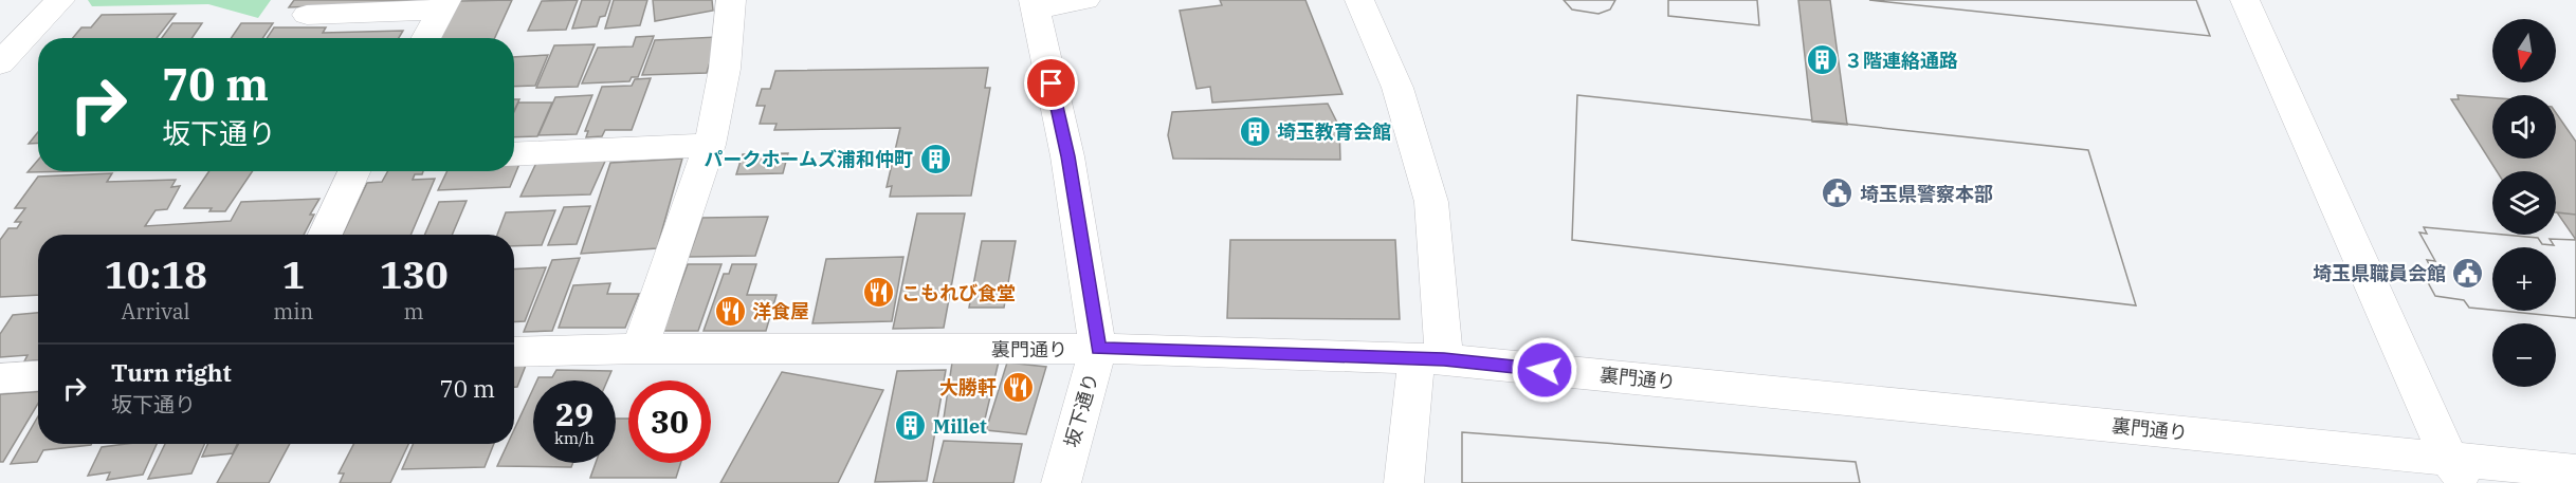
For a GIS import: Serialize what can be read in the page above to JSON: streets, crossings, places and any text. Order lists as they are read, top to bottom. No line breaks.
{"streets":{"street":["裏門通り","坂下通り"]},"crossings":[["裏門通り","坂下通り"]],"places":{"building":["３階連絡通路","埼玉教育会館","パークホームズ浦和仲町","Millet"],"public building":["埼玉県警察本部","埼玉県職員会館"],"restaurant":["こもれび食堂","洋食屋","大勝軒"]},"north":"bottom","page":{"map_buttons":["+","−"],"turn":["70 m","坂下通り"],"eta":["10:18","Arrival","1","min","130","m"],"list":[{"name":"Turn right","note":"坂下通り","value":"70 m"}],"speed":"29 km/h","limit":"30"}}
